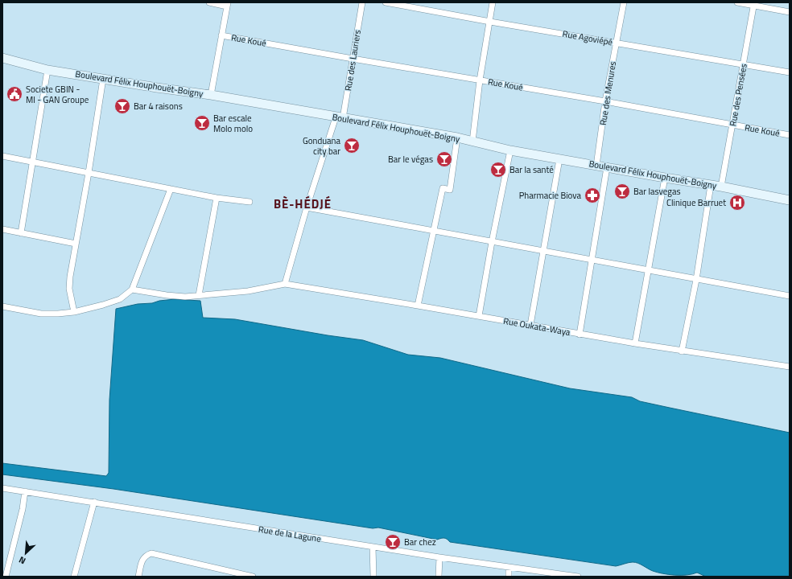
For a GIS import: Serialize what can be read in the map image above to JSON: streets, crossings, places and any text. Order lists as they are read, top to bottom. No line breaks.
{"streets":{"street":["Rue Agoviépé","Rue Koué","Rue des Lauriers","Boulevard Félix Houphouët-Boigny","Rue des Menures","Rue des Pensées","Rue Oukata-Waya","Rue de la Lagune"]},"crossings":[["Rue Agoviépé","Rue des Menures"],["Rue Agoviépé","Rue des Pensées"],["Rue Koué","Rue des Lauriers"],["Rue Koué","Rue des Menures"],["Rue Koué","Rue des Pensées"],["Rue des Lauriers","Boulevard Félix Houphouët-Boigny"],["Rue des Lauriers","Rue Oukata-Waya"],["Boulevard Félix Houphouët-Boigny","Rue des Menures"],["Boulevard Félix Houphouët-Boigny","Rue des Pensées"]],"districts":["BÈ-HÉDJÉ"],"places":{"public building":["Societe GBIN - MI - GAN Groupe"],"bar":["Bar 4 raisons","Bar escale Molo molo","Gonduana city bar","Bar le végas","Bar la santé","Bar lasvegas","Bar chez"],"pharmacy":["Pharmacie Biova"],"hospital":["Clinique Barruet"]},"north":"bottom left"}
